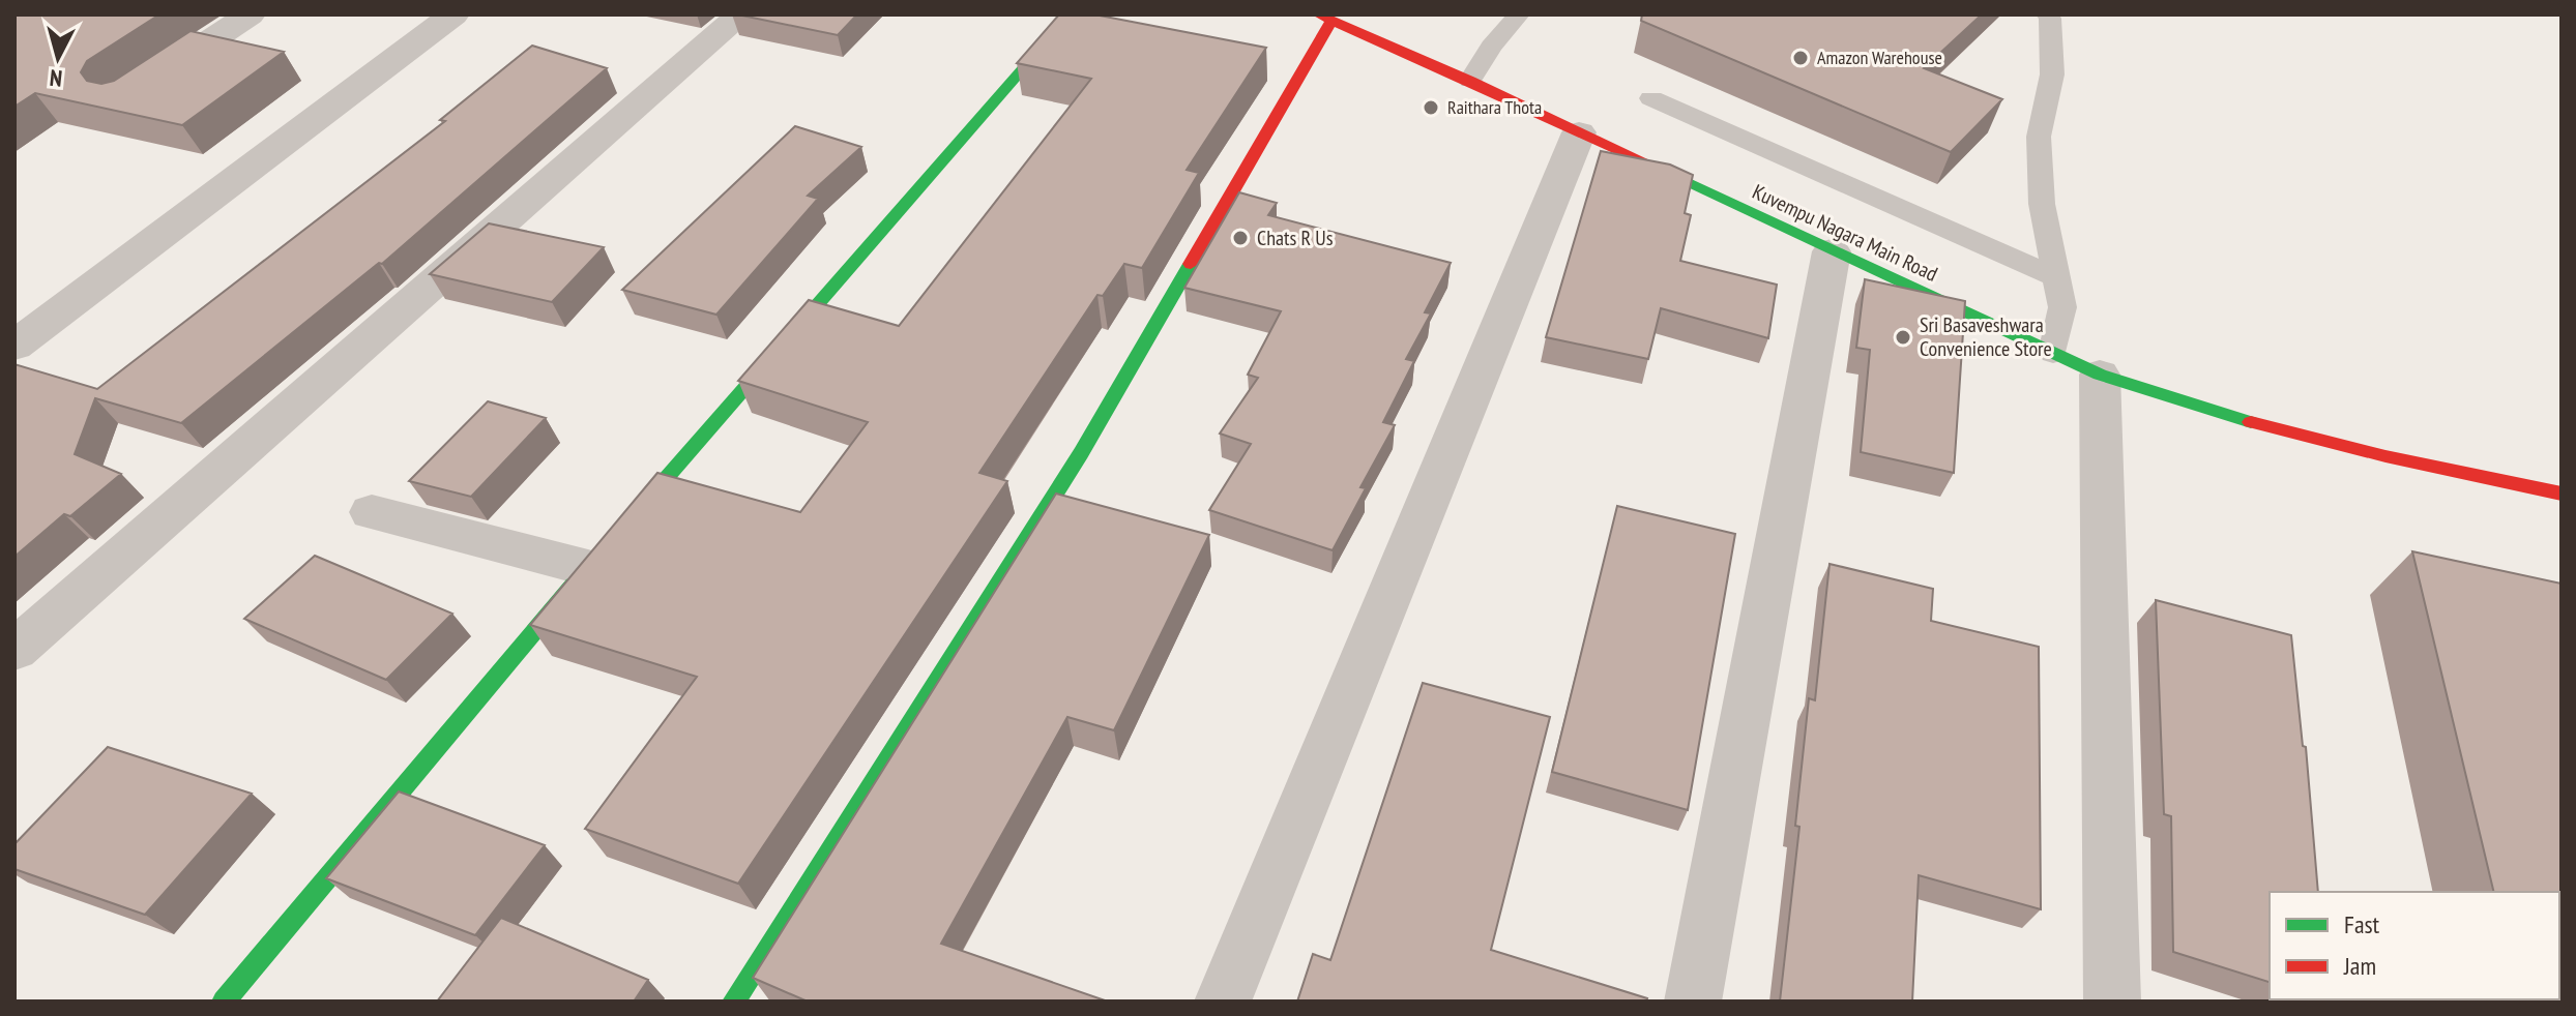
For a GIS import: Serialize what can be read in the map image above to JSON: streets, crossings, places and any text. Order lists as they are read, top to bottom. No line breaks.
{"streets":{"street":["Kuvempu Nagara Main Road"]},"places":["Amazon Warehouse","Raithara Thota","Chats R Us","Sri Basaveshwara Convenience Store"],"legend":["Fast","Jam"],"north":"bottom"}
